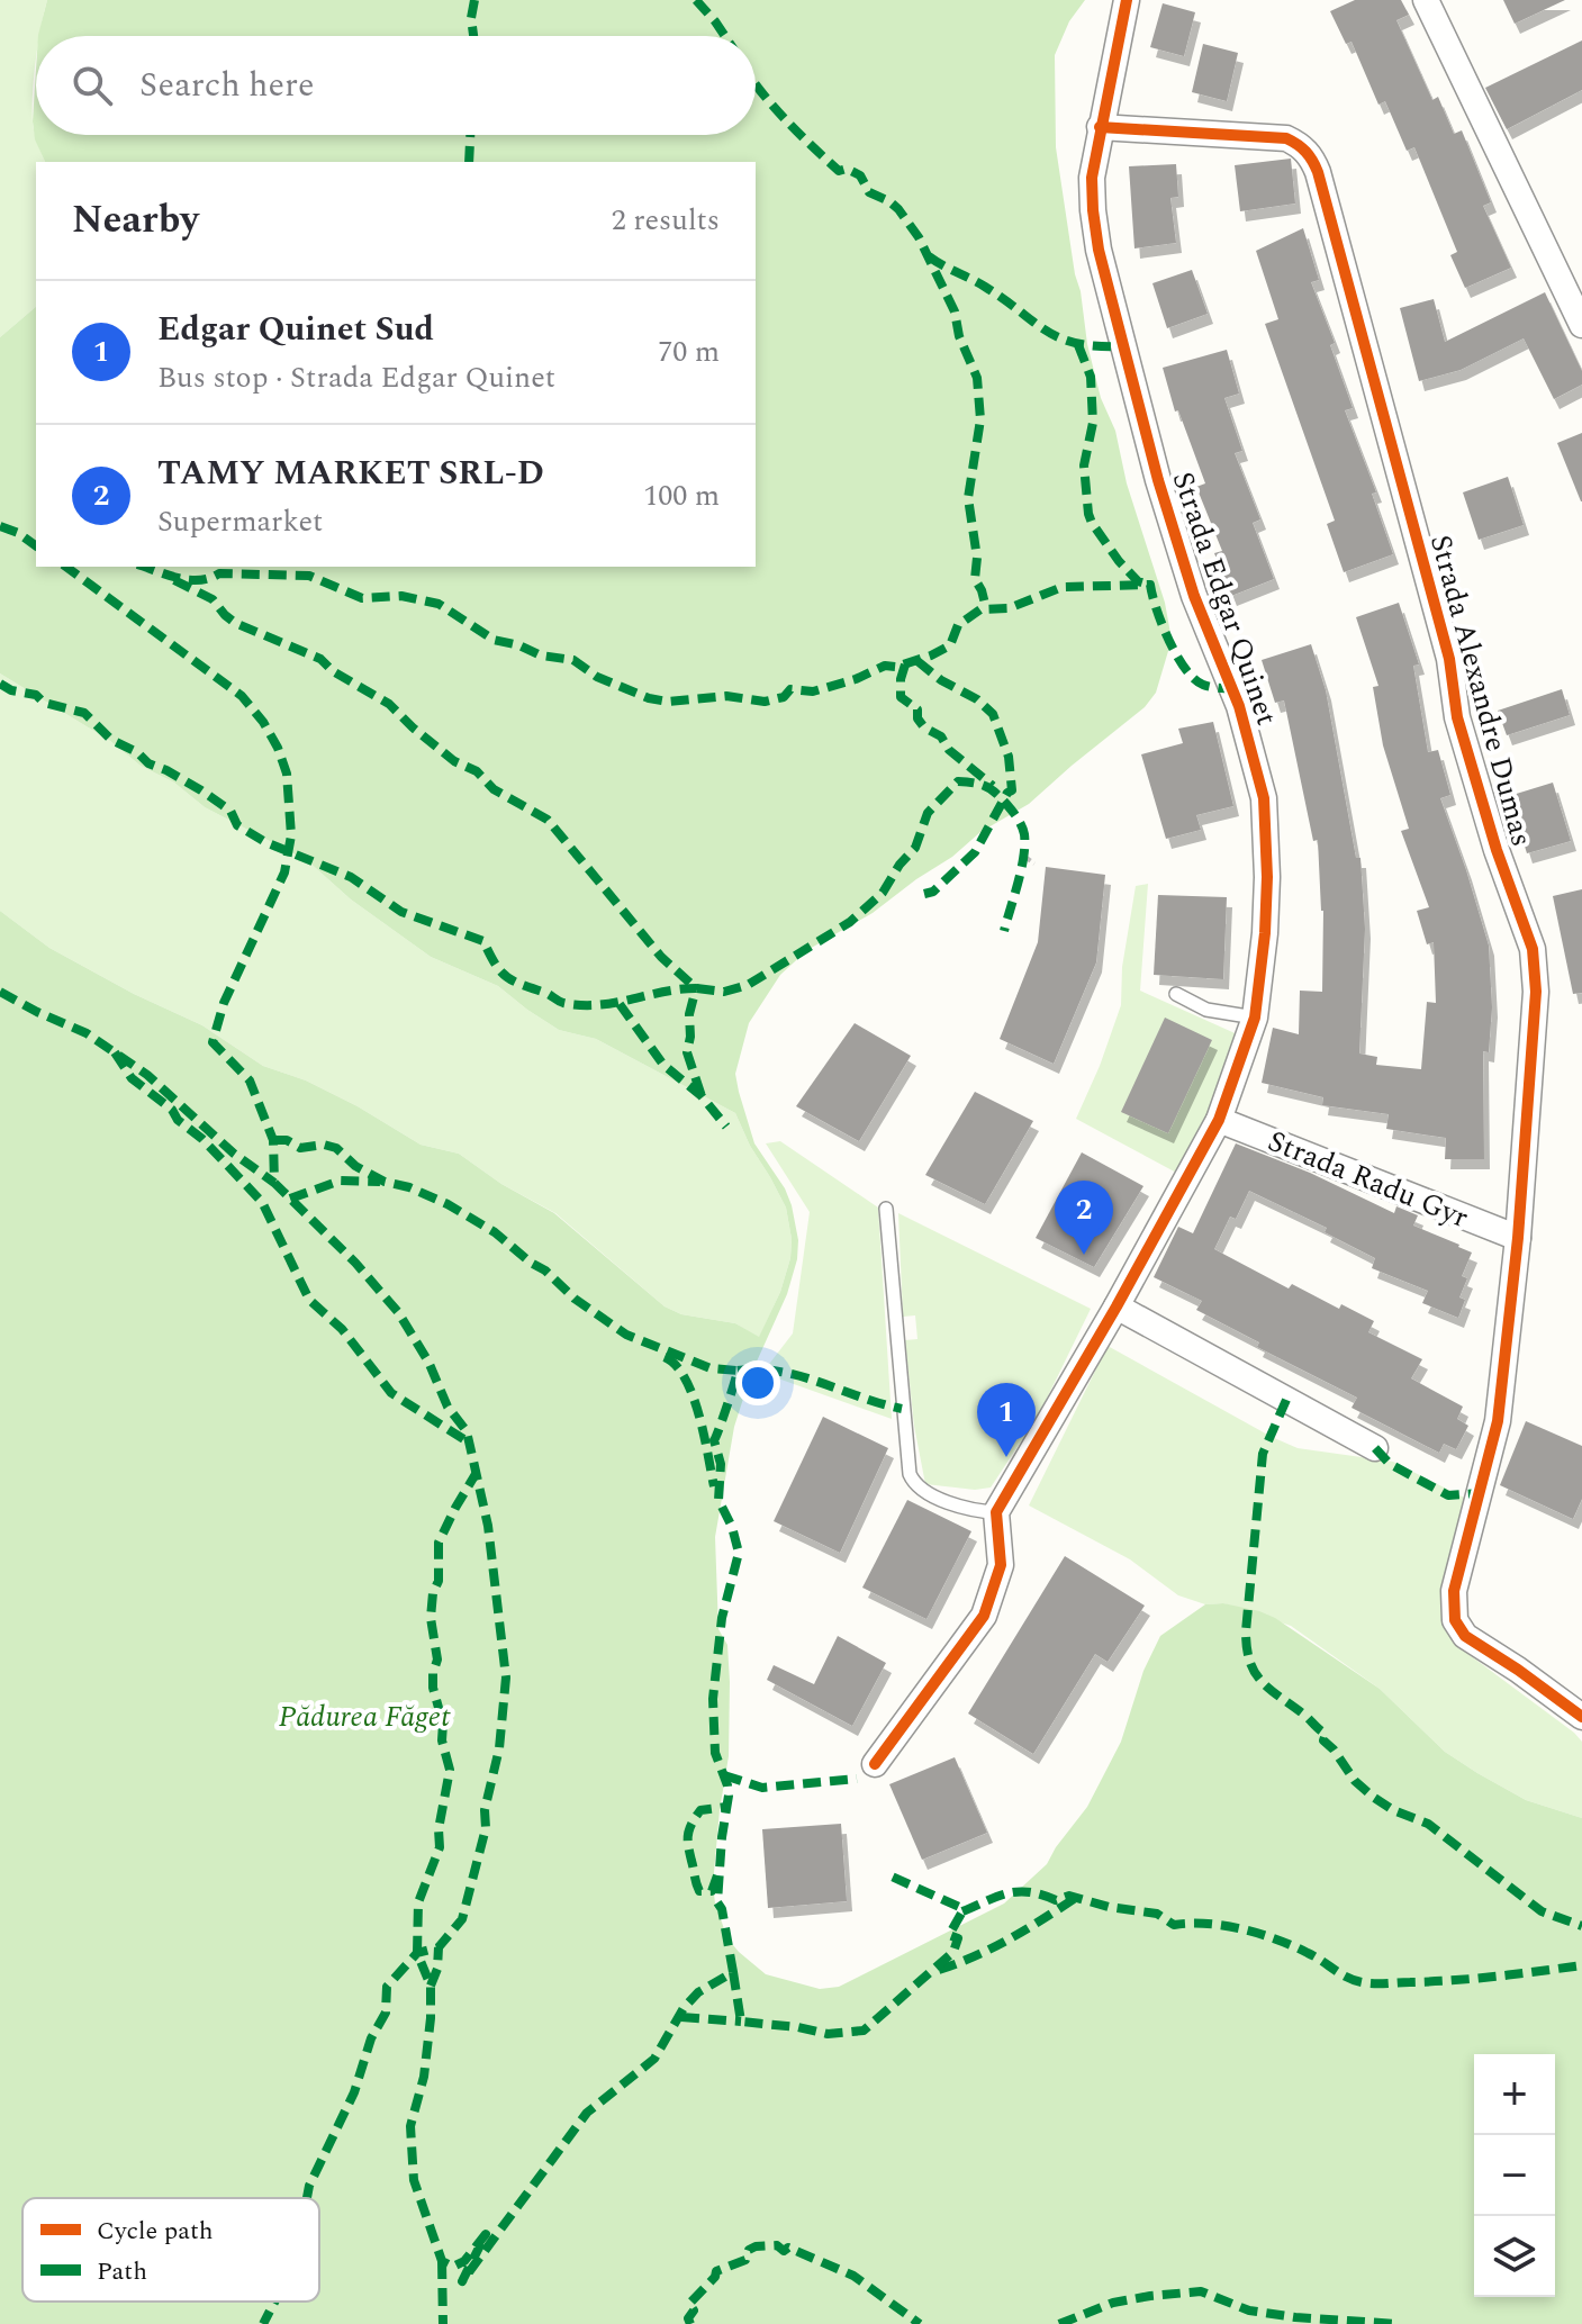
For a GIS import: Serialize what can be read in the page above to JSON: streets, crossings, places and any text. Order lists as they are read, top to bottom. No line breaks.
{"streets":{"street":["Strada Edgar Quinet","Strada Alexandre Dumas","Strada Radu Gyr"]},"crossings":[["Strada Edgar Quinet","Strada Alexandre Dumas"],["Strada Edgar Quinet","Strada Radu Gyr"],["Strada Alexandre Dumas","Strada Radu Gyr"]],"parks":["Pădurea Făget"],"legend":["Cycle path","Path"],"page":{"search":"Search here","heading":["Nearby","2 results"],"list":[{"mark":"1","name":"Edgar Quinet Sud","note":"Bus stop · Strada Edgar Quinet","value":"70 m"},{"mark":"2","name":"TAMY MARKET SRL-D","note":"Supermarket","value":"100 m"}],"pins":["2","1"],"map_buttons":["+","−"]}}
